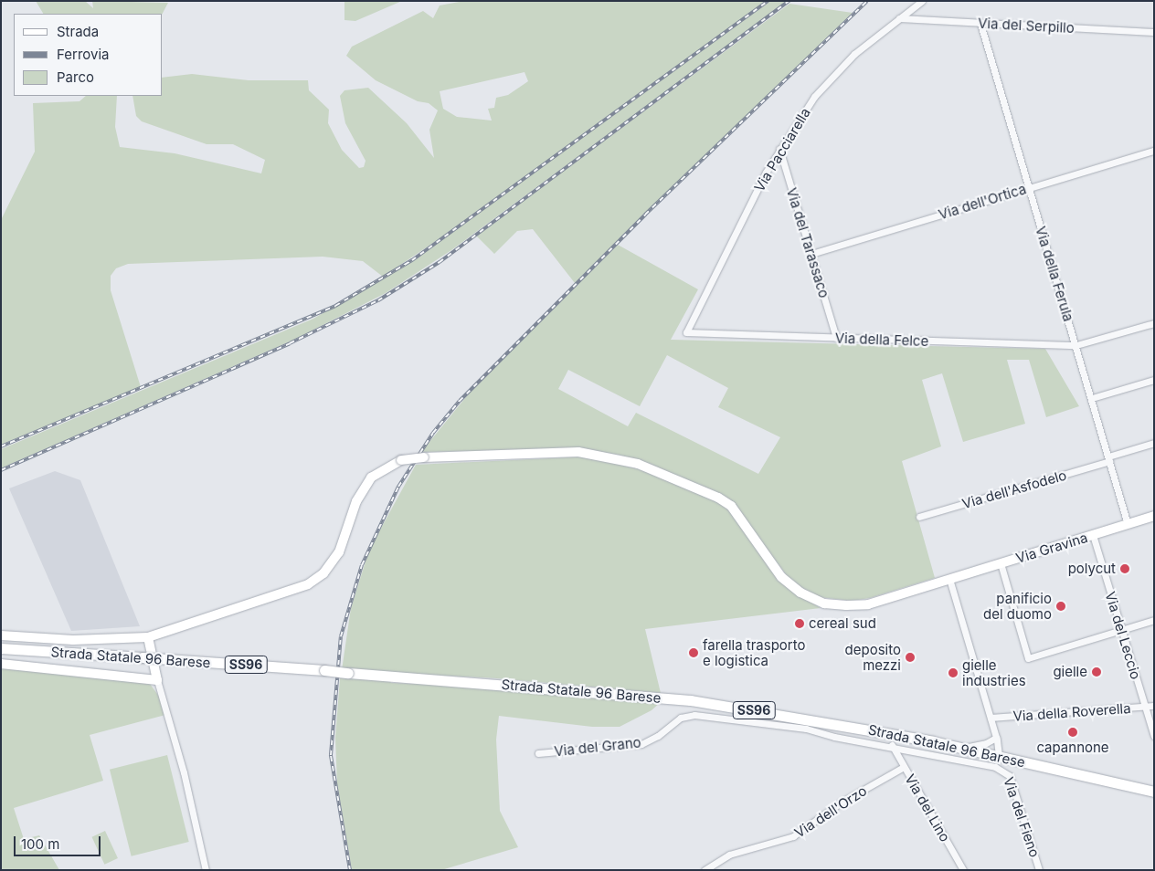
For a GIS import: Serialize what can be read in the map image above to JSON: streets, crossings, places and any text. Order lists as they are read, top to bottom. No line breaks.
{"streets":{"main road":["Via Gravina","Strada Statale 96 Barese","SS96"],"street":["Via del Serpillo","Via Pacciarella","Via dell'Ortica","Via del Tarassaco","Via della Ferula","Via della Felce","Via dell'Asfodelo","Via del Leccio","Via della Roverella","Via del Grano","Via del Lino","Via dell'Orzo","Via del Fieno"]},"crossings":[["Via del Serpillo","Via Pacciarella"],["Via del Serpillo","Via della Ferula"],["Via Pacciarella","Via del Tarassaco"],["Via Pacciarella","Via della Felce"],["Via dell'Ortica","Via del Tarassaco"],["Via dell'Ortica","Via della Ferula"],["Via del Tarassaco","Via della Felce"],["Via della Ferula","Via della Felce"],["Via della Ferula","Via dell'Asfodelo"],["Via della Ferula","Via Gravina"],["Via Gravina","Via del Leccio"],["Via del Leccio","Via della Roverella"],["Via del Grano","Via del Lino"],["Via del Grano","Via del Fieno"],["Via del Lino","Via dell'Orzo"]],"places":["polycut","panificio del duomo","cereal sud","farella trasporto e logistica","deposito mezzi","gielle","gielle industries","capannone"],"legend":["Strada","Ferrovia","Parco"],"scale_bar":"100 m"}
